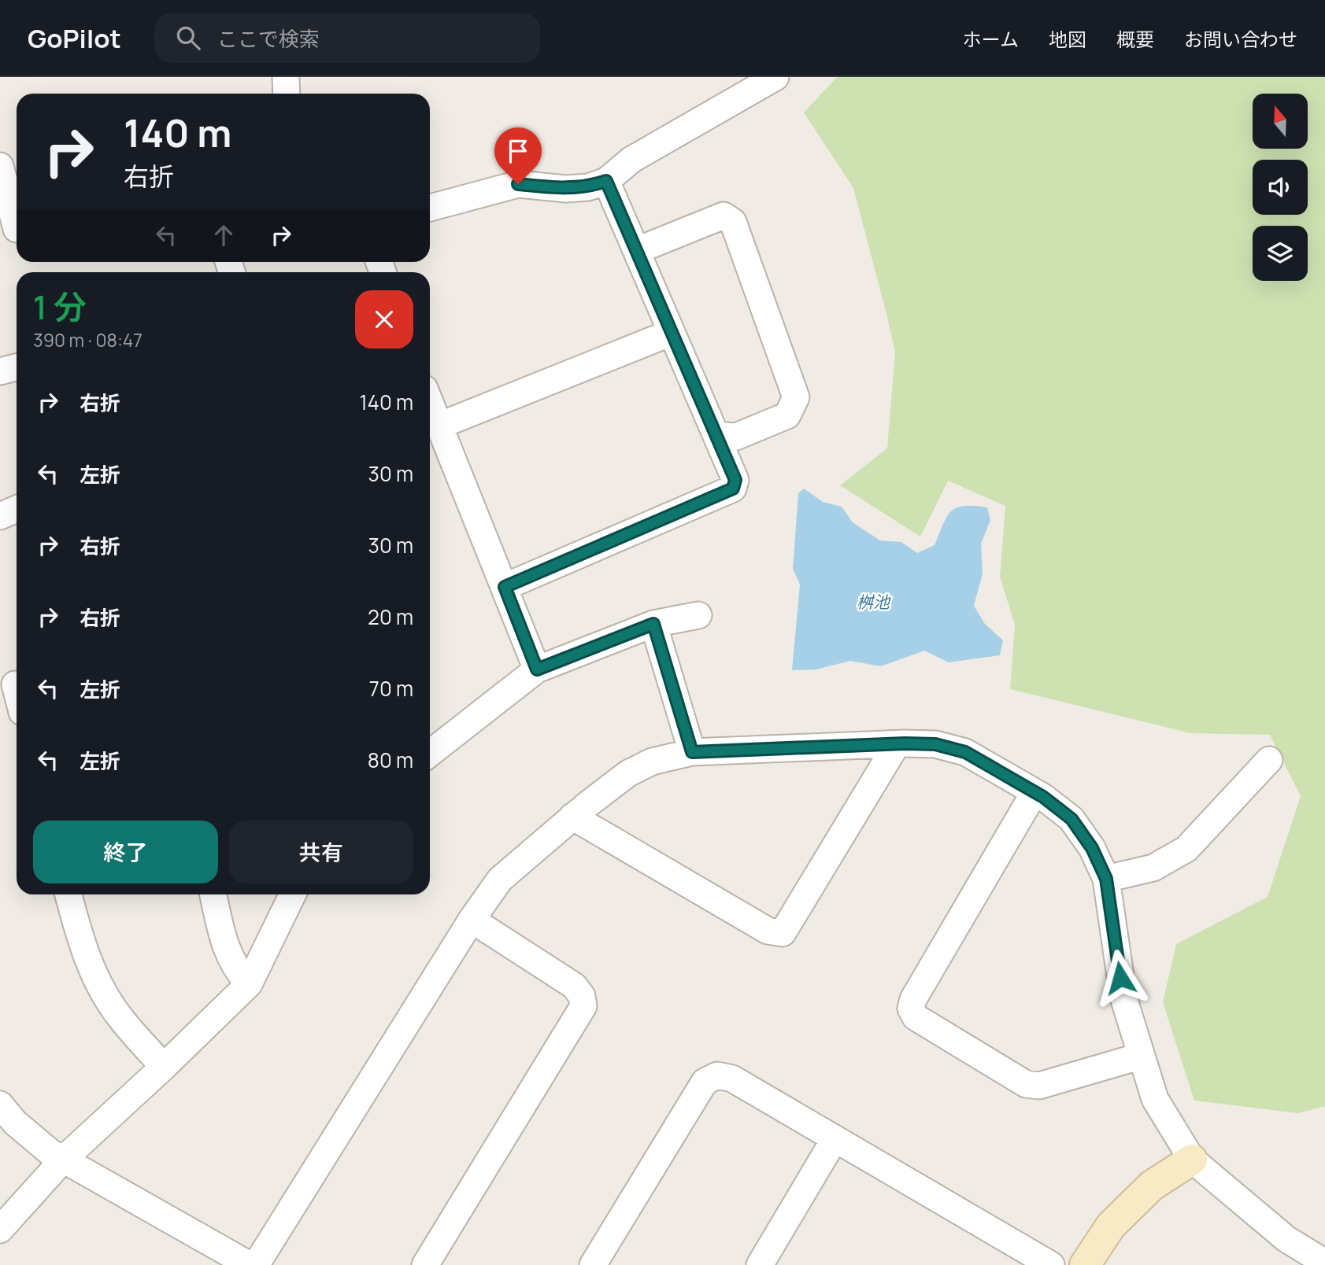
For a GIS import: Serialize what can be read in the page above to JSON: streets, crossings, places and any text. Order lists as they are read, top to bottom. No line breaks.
{"water":["桝池"],"north":"top","page":{"header":"GoPilot","search":"ここで検索","nav":["ホーム","地図","概要","お問い合わせ"],"turn":["140 m","右折"],"heading":["1 分","390 m · 08:47"],"list":[{"name":"右折","value":"140 m"},{"name":"左折","value":"30 m"},{"name":"右折","value":"30 m"},{"name":"右折","value":"20 m"},{"name":"左折","value":"70 m"},{"name":"左折","value":"80 m"}],"buttons":["終了","共有"]}}
